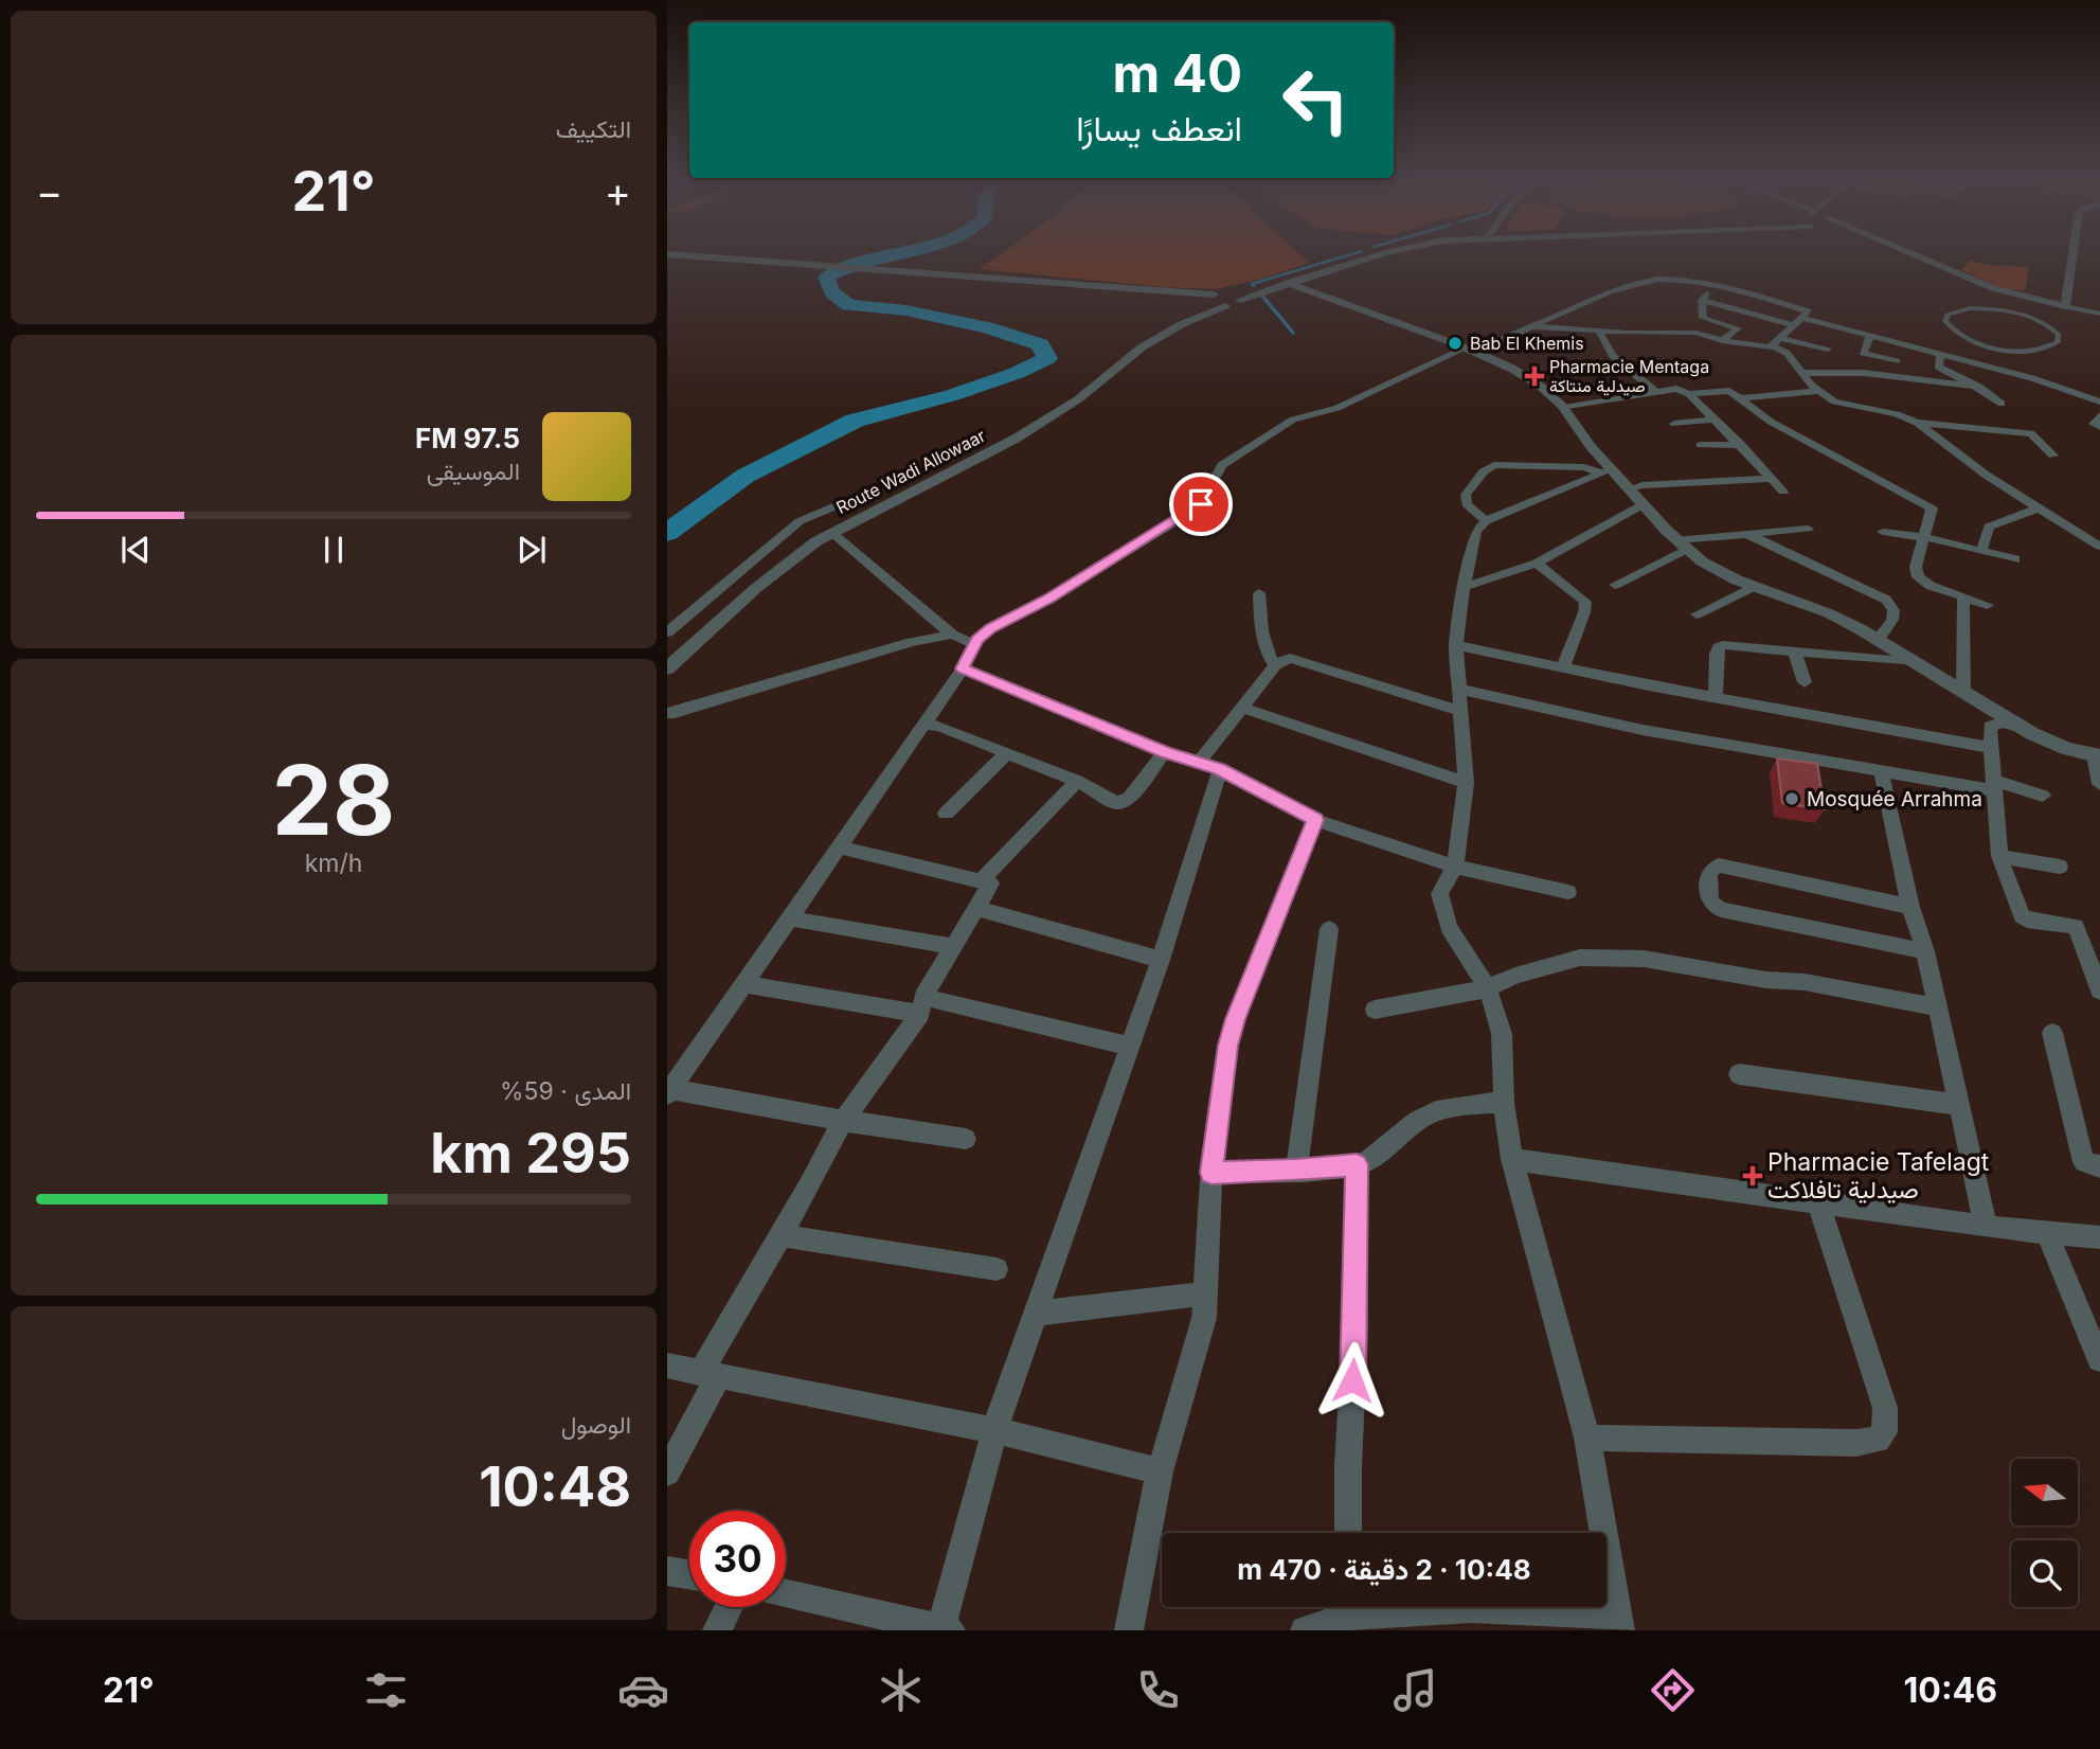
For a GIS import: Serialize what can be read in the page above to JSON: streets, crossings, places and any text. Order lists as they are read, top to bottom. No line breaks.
{"streets":{"street":["Route Wadi Allowaar"]},"places":{"other":["Bab El Khemis","Mosquée Arrahma"],"health":["Pharmacie Mentaga صيدلية منتاكة","Pharmacie Tafelagt صيدلية تافلاكت"]},"north":"left","page":{"tile":["التكييف",["28","km/h"],["المدى · 59%","295 km"],["الوصول","10:48"]],"turn":["40 m","انعطف يسارًا"],"heat":["−","21°","+"],"song":["97.5 FM","الموسيقى"],"limit":"30","trip":"10:48 · 2 دقيقة · 470 m","tabs":["10:46","21°"]}}
